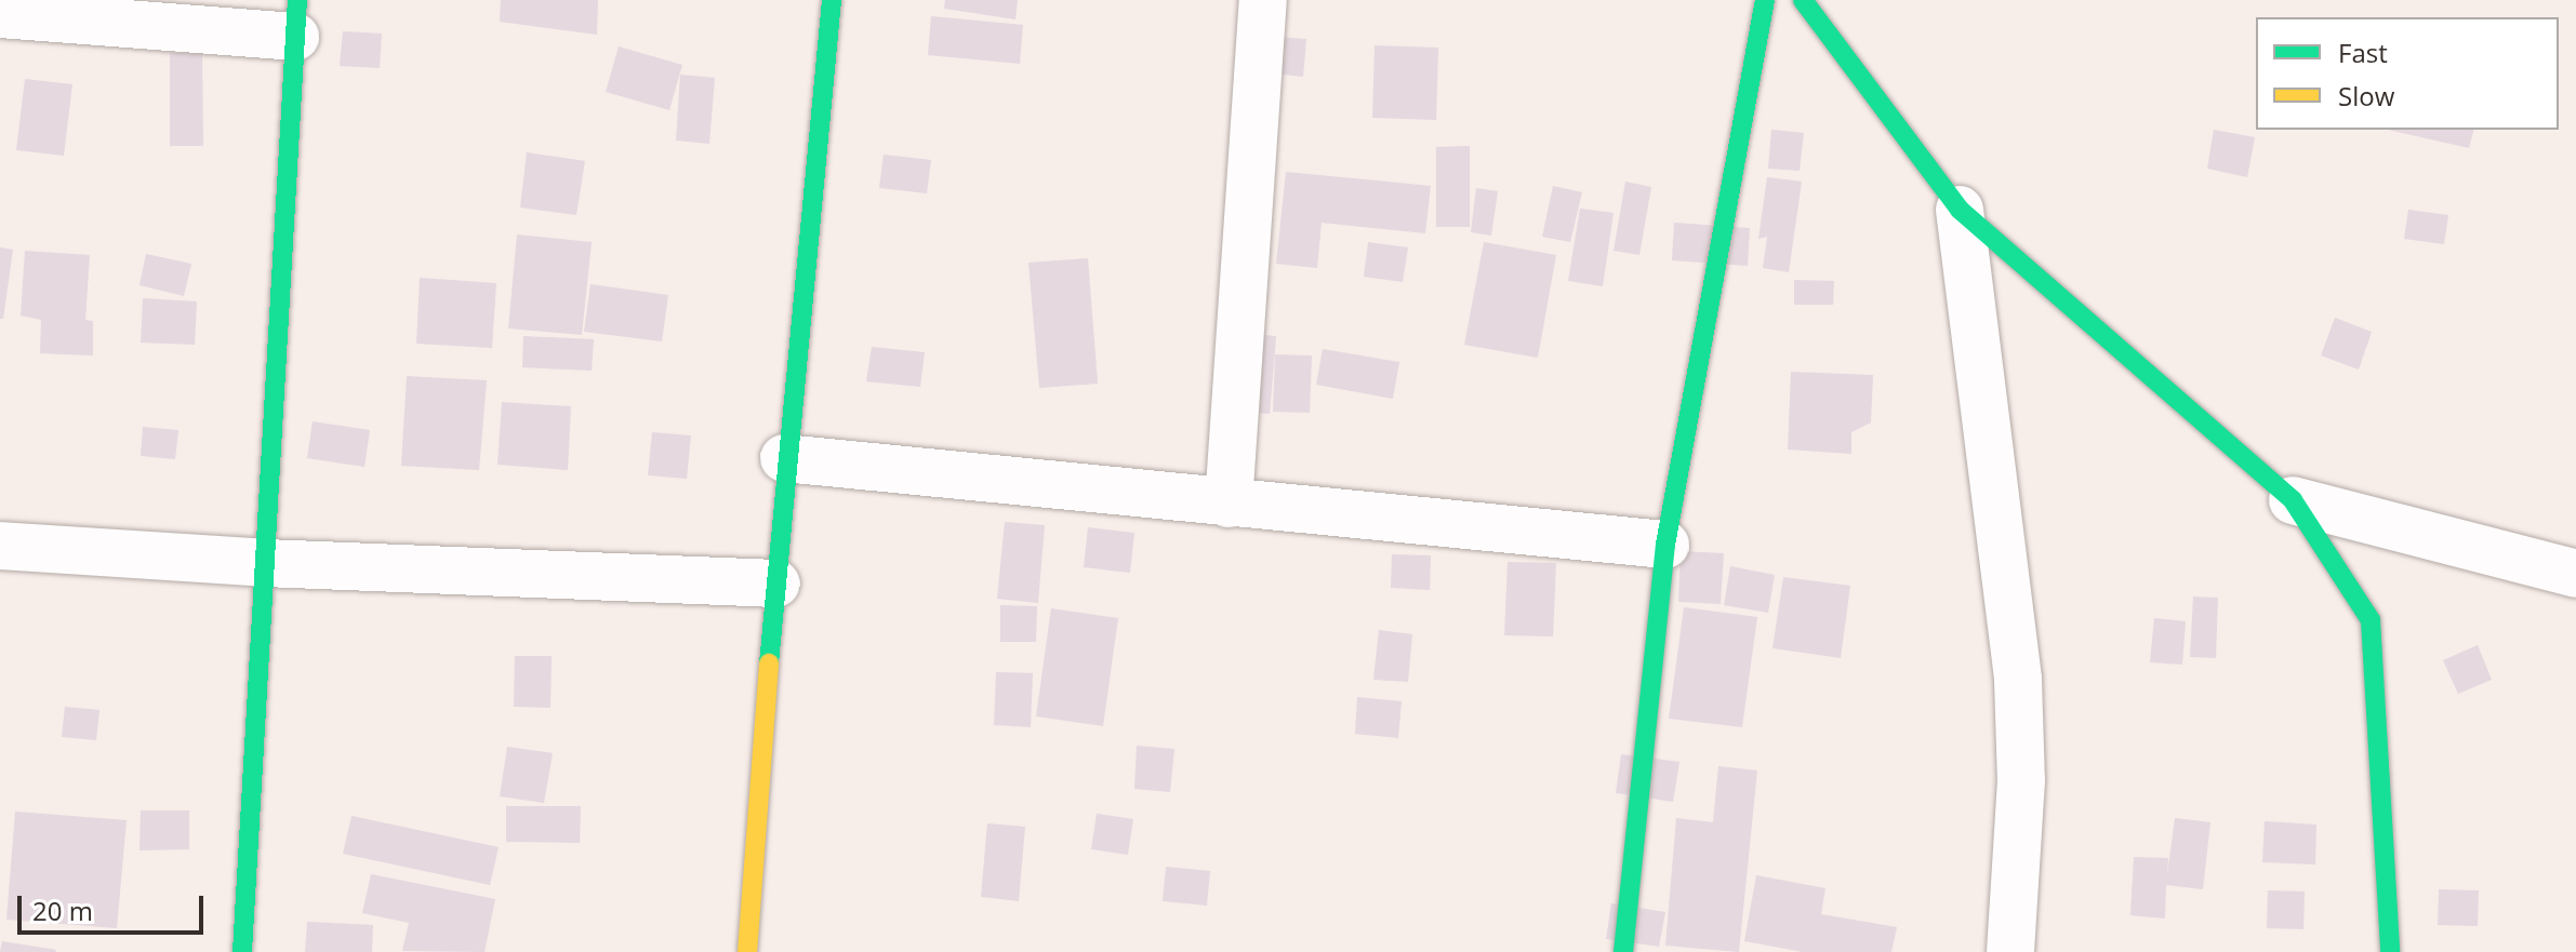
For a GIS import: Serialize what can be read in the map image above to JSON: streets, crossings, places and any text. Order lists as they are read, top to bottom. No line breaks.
{"legend":["Fast","Slow"],"scale_bar":"20 m"}
